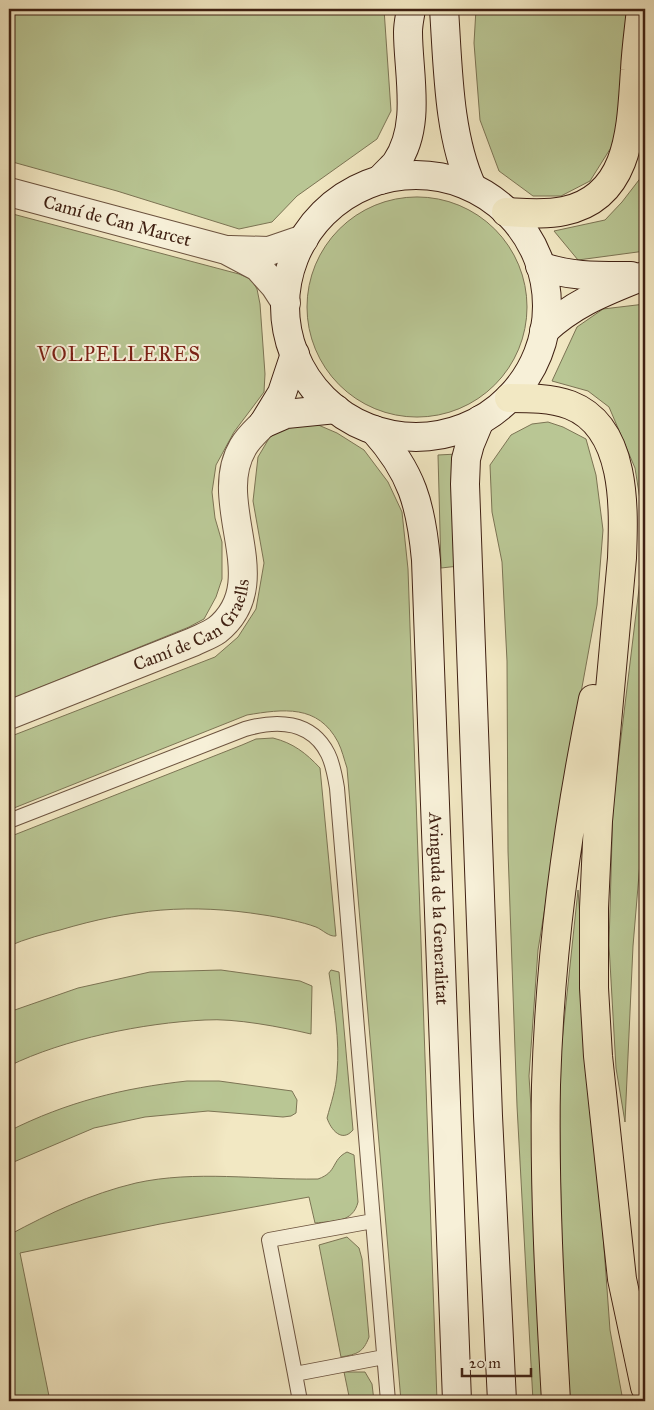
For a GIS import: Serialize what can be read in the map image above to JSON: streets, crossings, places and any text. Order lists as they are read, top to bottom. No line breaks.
{"streets":{"street":["Camí de Can Marcet","Camí de Can Graells","Avinguda de la Generalitat"]},"districts":["VOLPELLERES"],"scale_bar":"20 m"}
